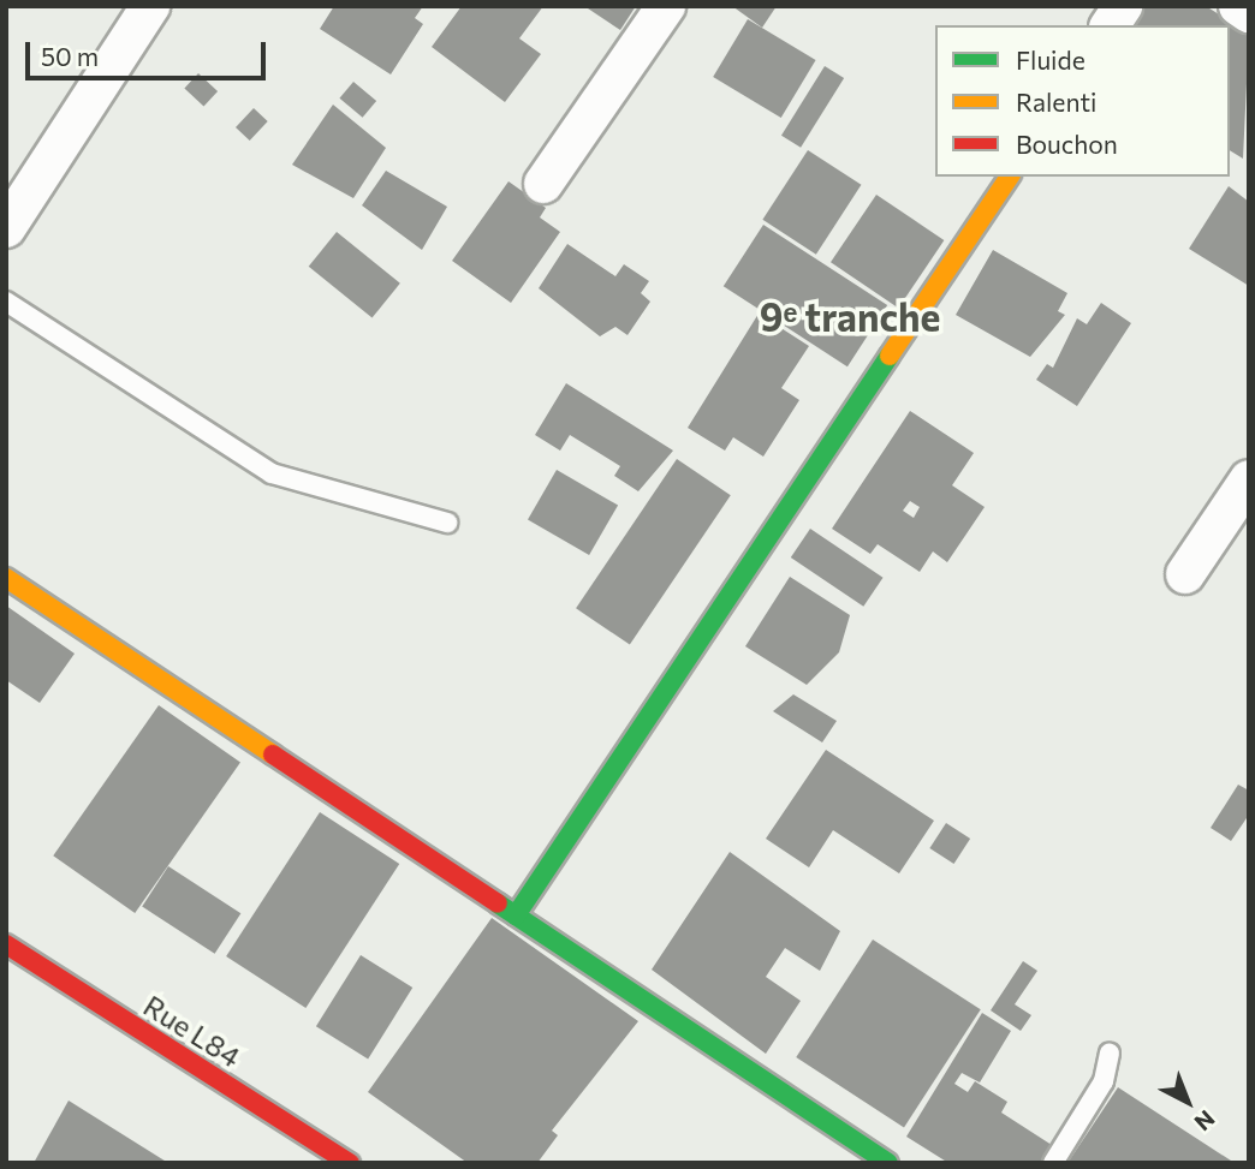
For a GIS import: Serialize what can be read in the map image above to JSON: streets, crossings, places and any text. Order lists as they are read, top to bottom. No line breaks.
{"streets":{"street":["Rue L84"]},"districts":["9ᵉ tranche"],"legend":["Fluide","Ralenti","Bouchon"],"scale_bar":"50 m","north":"bottom right"}
